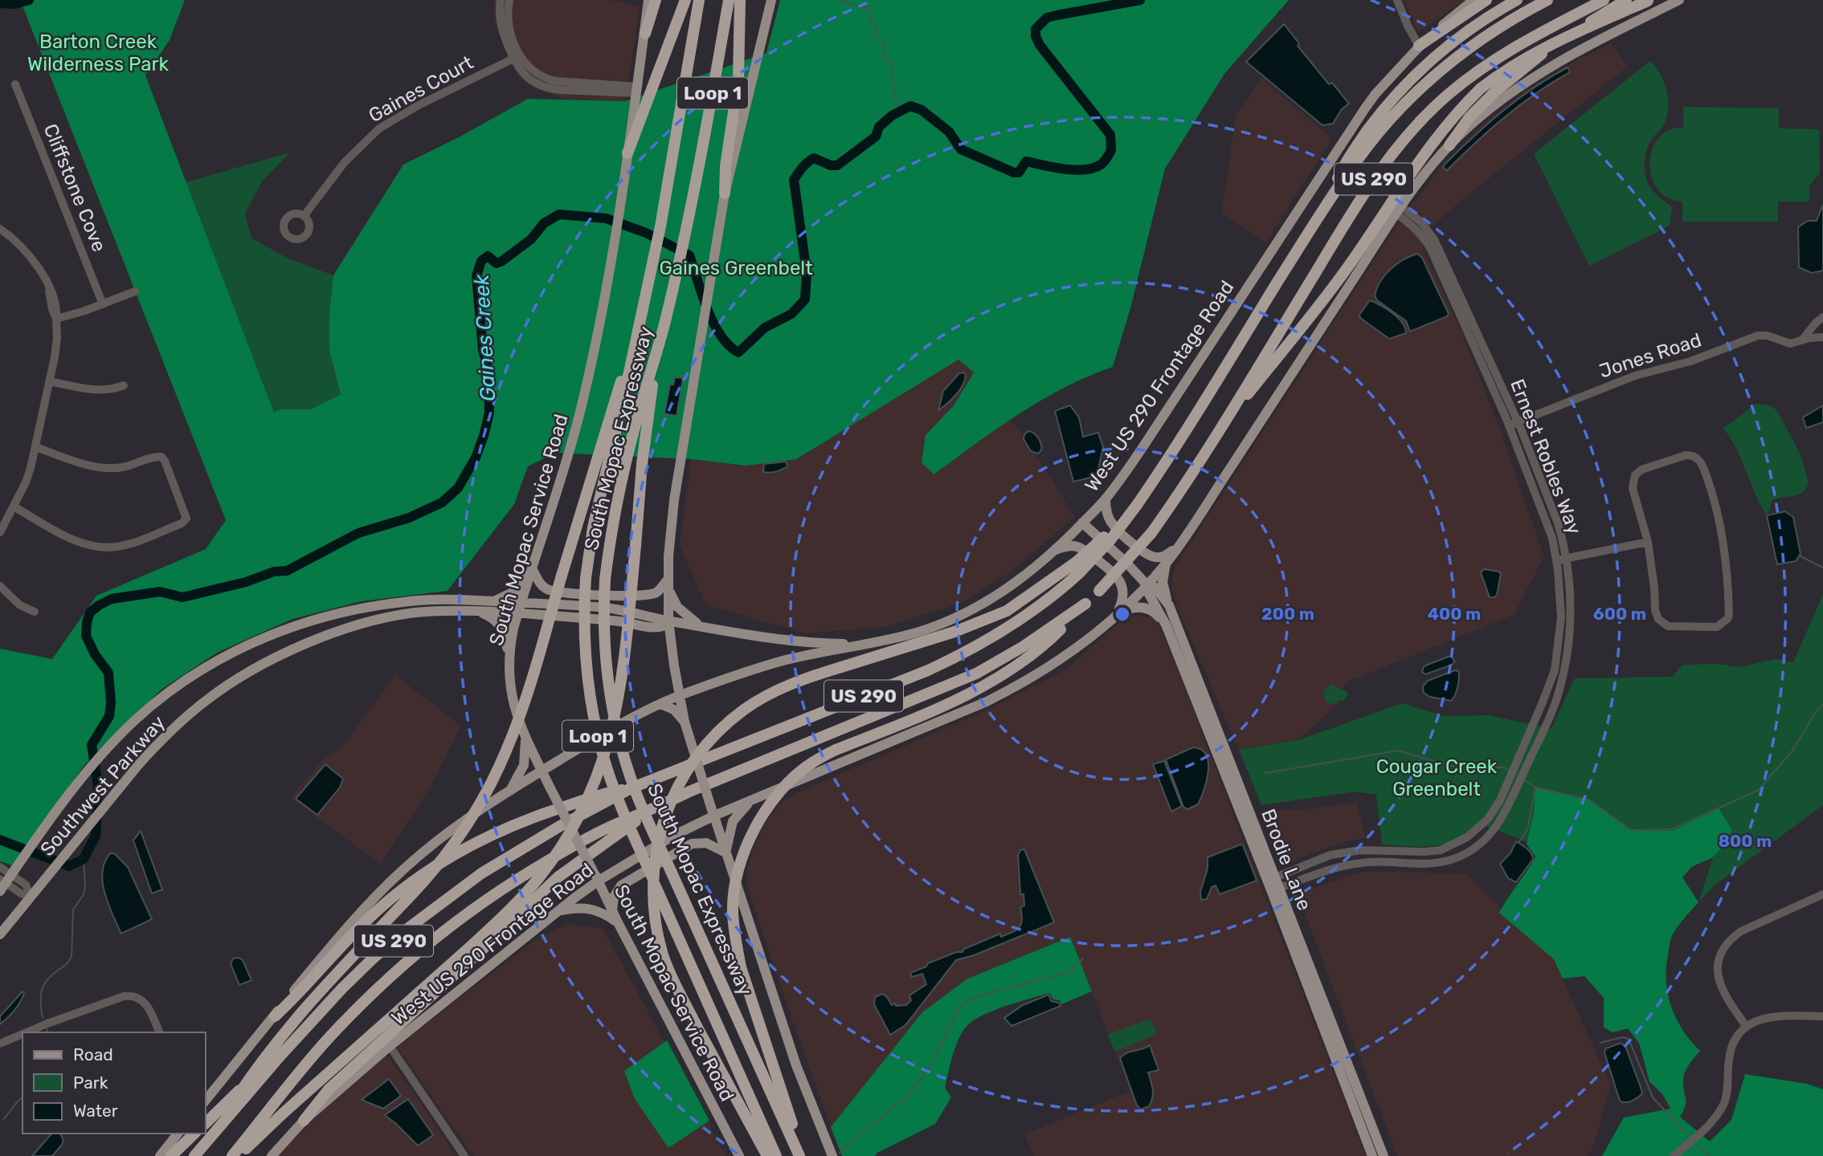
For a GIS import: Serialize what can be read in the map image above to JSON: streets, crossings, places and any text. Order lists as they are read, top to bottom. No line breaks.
{"streets":{"highway":["Loop 1","US 290","South Mopac Expressway"],"main road":["West US 290 Frontage Road","South Mopac Service Road","Southwest Parkway","Brodie Lane"],"street":["Gaines Court","Cliffstone Cove","Jones Road","Ernest Robles Way"]},"crossings":[["Jones Road","Ernest Robles Way"],["West US 290 Frontage Road","Ernest Robles Way"],["West US 290 Frontage Road","South Mopac Service Road"],["West US 290 Frontage Road","Southwest Parkway"],["West US 290 Frontage Road","Brodie Lane"],["Ernest Robles Way","Brodie Lane"],["South Mopac Service Road","Southwest Parkway"]],"water":["Gaines Creek"],"parks":["Barton Creek Wilderness Park","Gaines Greenbelt","Cougar Creek Greenbelt"],"legend":["Road","Park","Water"],"rings":["200 m","400 m","600 m","800 m"]}
